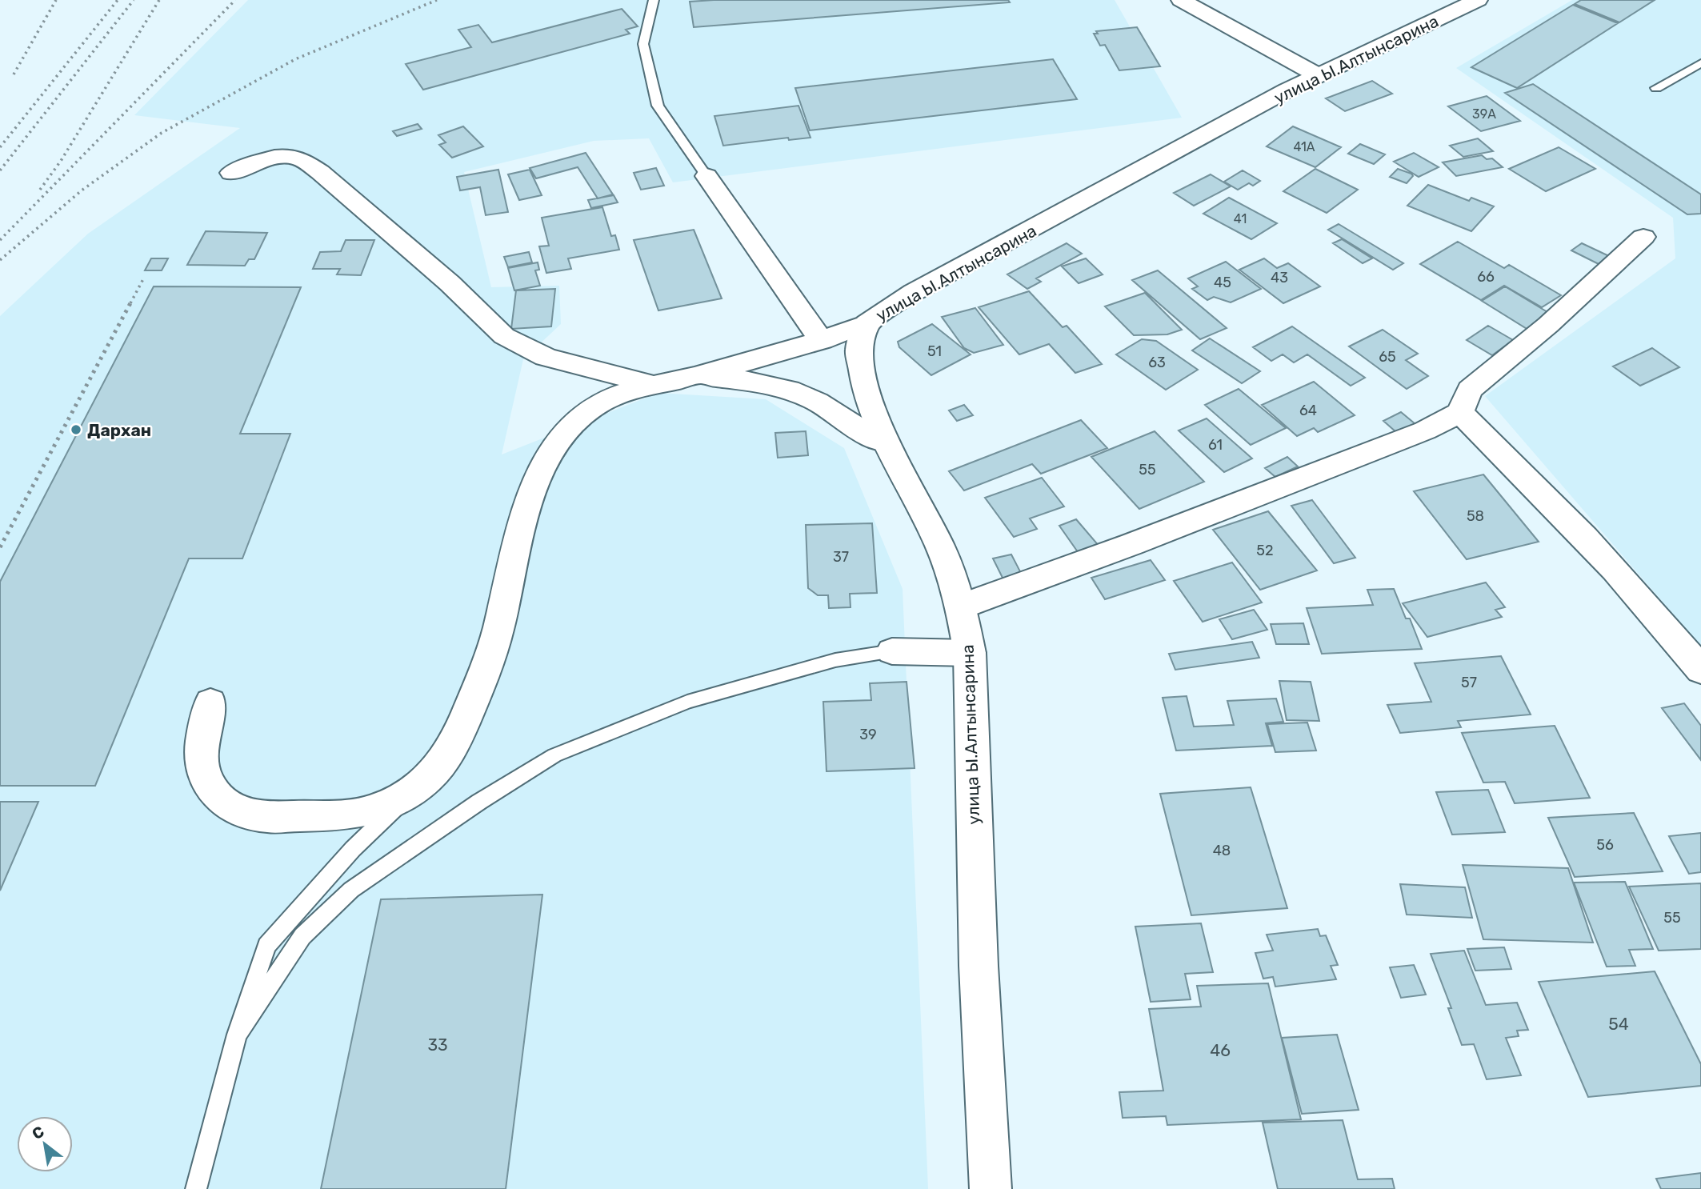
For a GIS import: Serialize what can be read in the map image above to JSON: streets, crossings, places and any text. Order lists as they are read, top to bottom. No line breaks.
{"streets":{"street":["улица Ы.Алтынсарина"]},"places":["Дархан"],"house_numbers":["39А","41А","41","66","43","45","51","65","63","64","61","55","58","52","37","57","39","56","48","55","54","33","46"],"north":"top left"}
